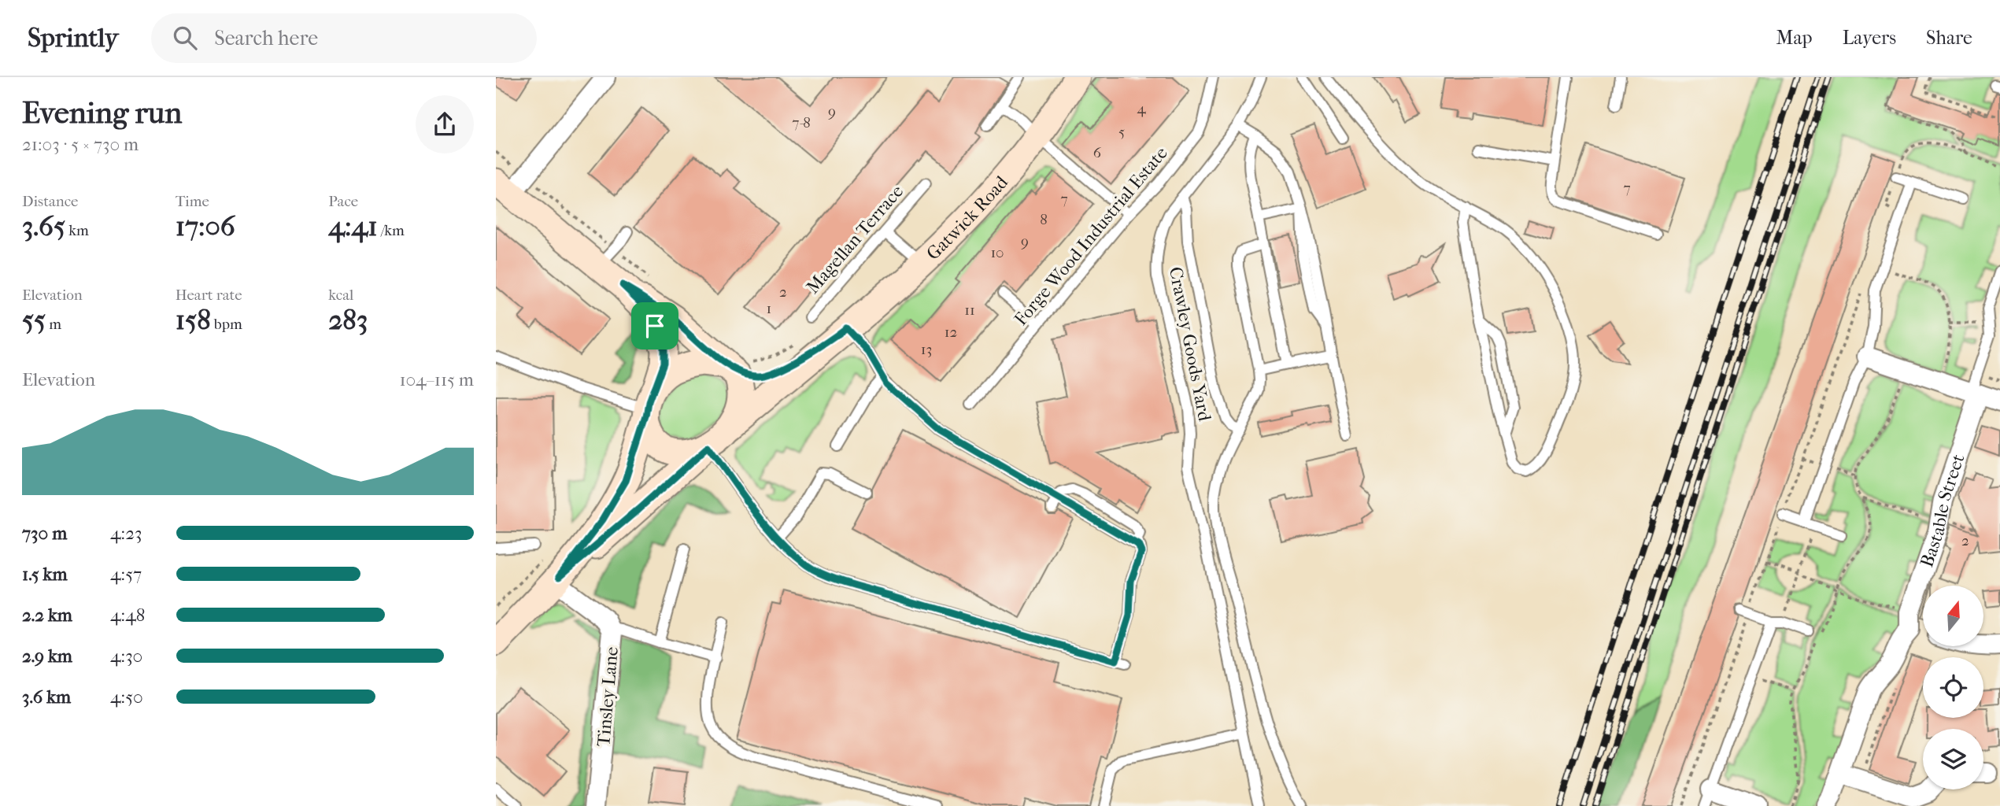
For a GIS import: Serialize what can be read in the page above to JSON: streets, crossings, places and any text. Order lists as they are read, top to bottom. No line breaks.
{"streets":{"street":["Gatwick Road","Bastable Street","Tinsley Lane"],"lane":["Forge Wood Industrial Estate","Magellan Terrace","Crawley Goods Yard"]},"house_numbers":["4","9","7-8","5","6","7","7","8","9","10","2","1","11","12","13","2"],"north":"top","page":{"header":"Sprintly","search":"Search here","nav":["Map","Layers","Share"],"heading":["Evening run","21:03 · 5 × 730 m"],"stats":[["Distance","3.65 km"],["Time","17:06"],["Pace","4:41 /km"],["Elevation","55 m"],["Heart rate","158 bpm"],["kcal","283"]],"chart":["Elevation","104–115 m"],"list":[{"name":"730 m","note":"4:23"},{"name":"1.5 km","note":"4:57"},{"name":"2.2 km","note":"4:48"},{"name":"2.9 km","note":"4:30"},{"name":"3.6 km","note":"4:50"}]}}
